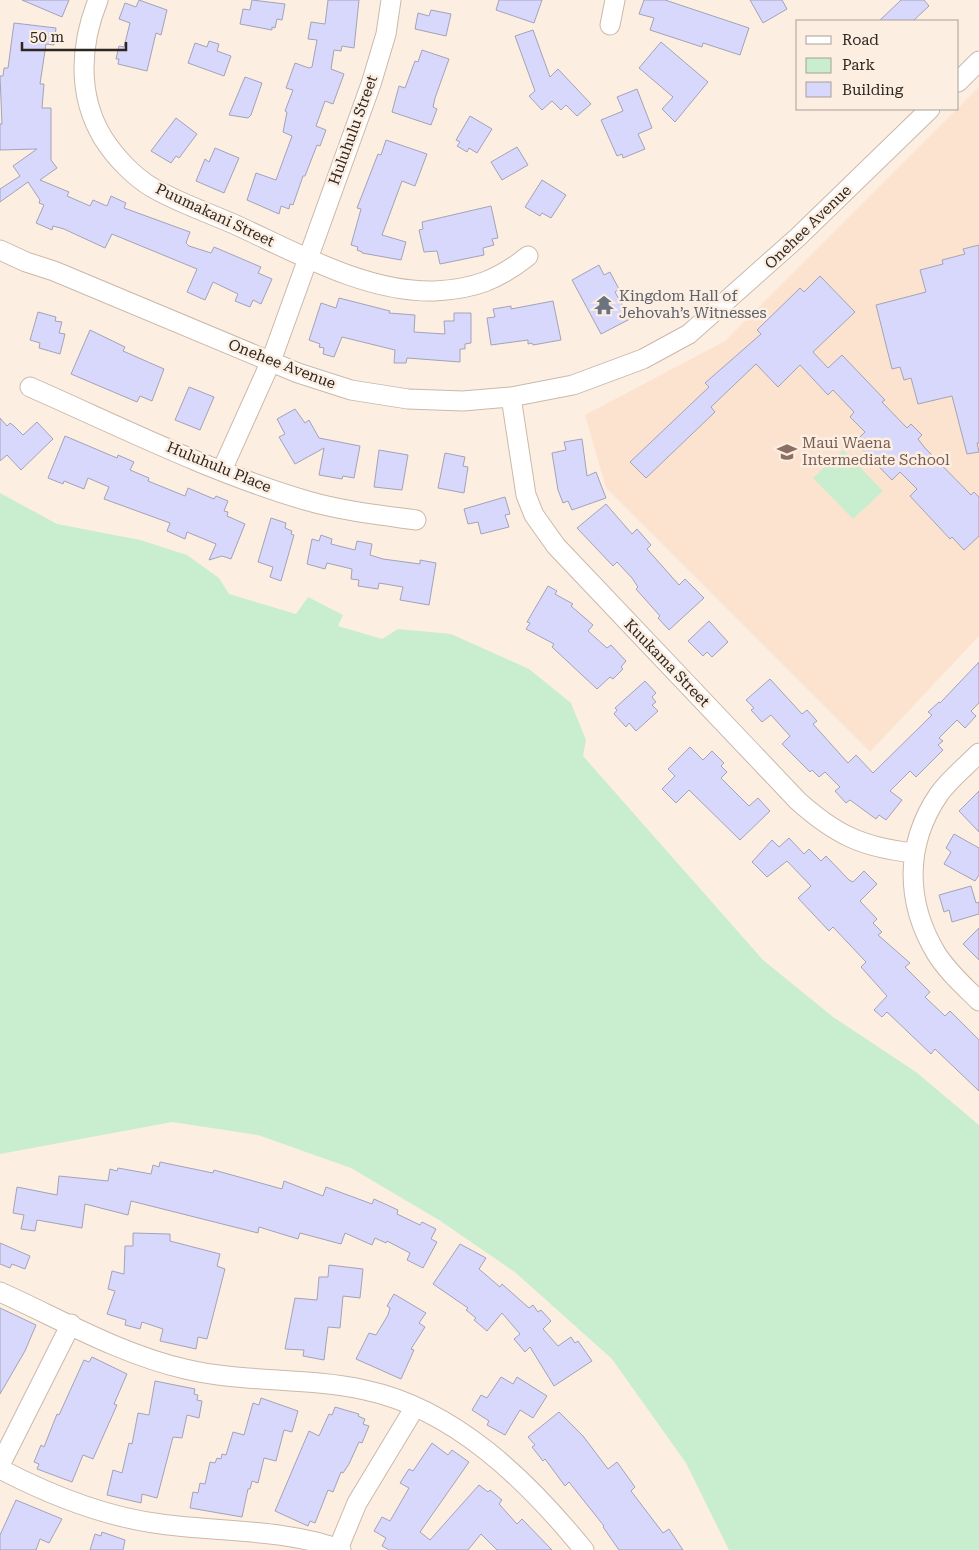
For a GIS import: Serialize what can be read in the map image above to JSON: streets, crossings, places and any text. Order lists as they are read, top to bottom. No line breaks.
{"streets":{"street":["Huluhulu Street","Puumakani Street","Onehee Avenue","Huluhulu Place","Kuukama Street"]},"crossings":[["Huluhulu Street","Puumakani Street"],["Huluhulu Street","Onehee Avenue"],["Huluhulu Street","Huluhulu Place"],["Onehee Avenue","Kuukama Street"]],"places":{"temple":["Kingdom Hall of Jehovah’s Witnesses"],"school or university":["Maui Waena Intermediate School"]},"legend":["Road","Park","Building"],"scale_bar":"50 m"}
